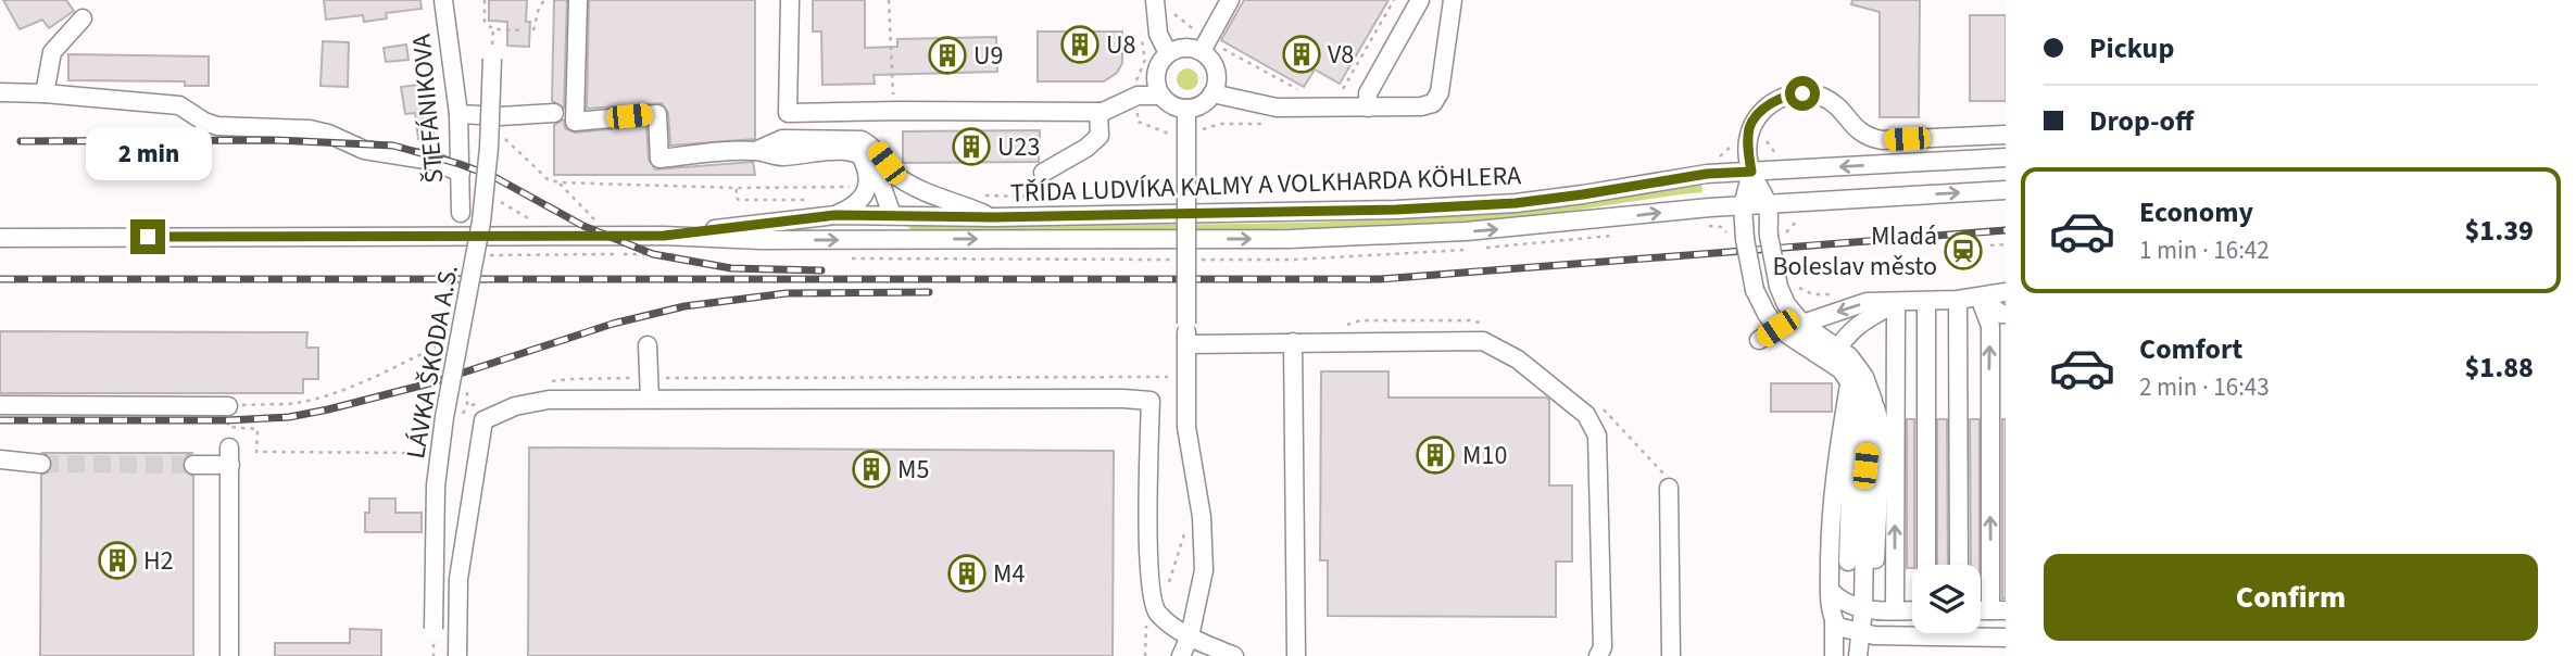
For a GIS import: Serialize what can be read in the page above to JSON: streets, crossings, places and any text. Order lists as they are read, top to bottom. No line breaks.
{"streets":{"street":["ŠTEFÁNIKOVA","TŘÍDA LUDVÍKA KALMY A VOLKHARDA KÖHLERA","LÁVKA ŠKODA A.S."]},"places":{"building":["U8","V8","U9","U23","M10","M5","H2","M4"],"station":["Mladá Boleslav město"]},"page":{"banner":["Pickup","Drop-off"],"bubble":"2 min","list":[{"name":"Economy","note":"1 min · 16:42","value":"$1.39"},{"name":"Comfort","note":"2 min · 16:43","value":"$1.88"}],"buttons":"Confirm"}}
